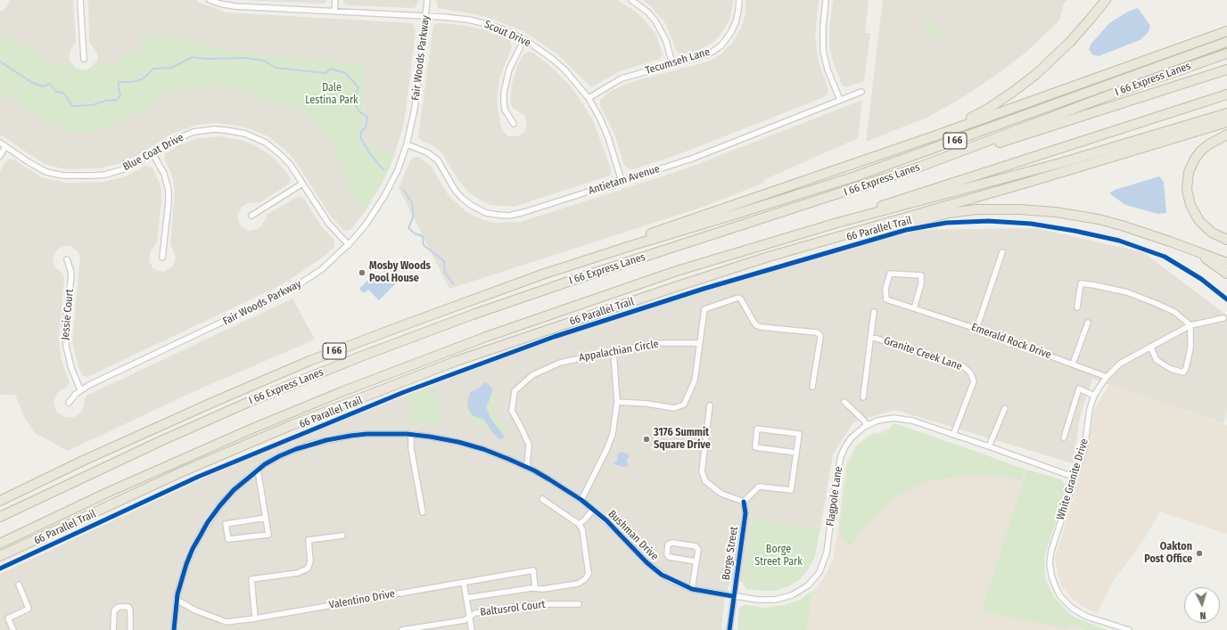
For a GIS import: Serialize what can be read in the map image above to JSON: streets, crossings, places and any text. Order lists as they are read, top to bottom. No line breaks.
{"streets":{"highway":["I 66 Express Lanes","I 66"],"street":["Scout Drive","Fair Woods Parkway","Tecumseh Lane","Blue Coat Drive","Antietam Avenue","Jessie Court","Emerald Rock Drive","Appalachian Circle","Granite Creek Lane","White Granite Drive","Flagpole Lane","Bushman Drive","Borge Street","Valentino Drive","Baltusrol Court"],"cycle path":["66 Parallel Trail"]},"crossings":[["Scout Drive","Fair Woods Parkway"],["Scout Drive","Tecumseh Lane"],["Scout Drive","Antietam Avenue"],["Fair Woods Parkway","Blue Coat Drive"],["Fair Woods Parkway","Antietam Avenue"],["Fair Woods Parkway","Jessie Court"],["Emerald Rock Drive","White Granite Drive"],["Appalachian Circle","Bushman Drive"],["Granite Creek Lane","Flagpole Lane"],["White Granite Drive","Flagpole Lane"],["Flagpole Lane","Bushman Drive"],["Flagpole Lane","Borge Street"],["Bushman Drive","Borge Street"],["Bushman Drive","Valentino Drive"]],"parks":["Dale Lestina Park","Borge Street Park"],"places":["Mosby Woods Pool House","3176 Summit Square Drive","Oakton Post Office"],"north":"bottom"}
